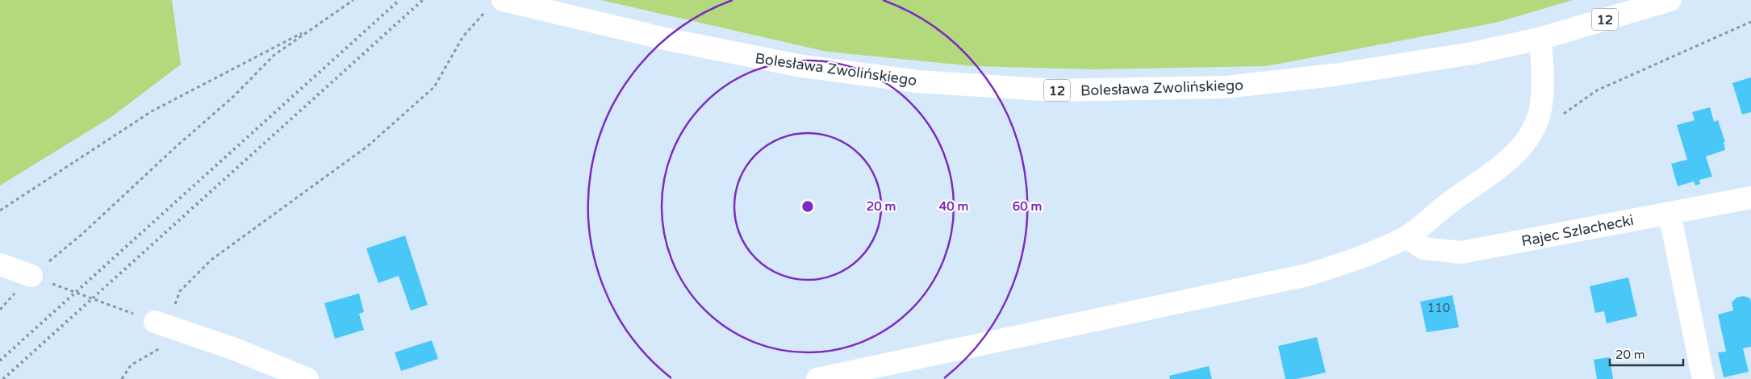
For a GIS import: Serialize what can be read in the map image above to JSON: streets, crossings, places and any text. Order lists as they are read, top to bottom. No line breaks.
{"streets":{"street":["12","Bolesława Zwolińskiego","Rajec Szlachecki"]},"house_numbers":["110"],"scale_bar":"20 m","rings":["20 m","40 m","60 m"]}
